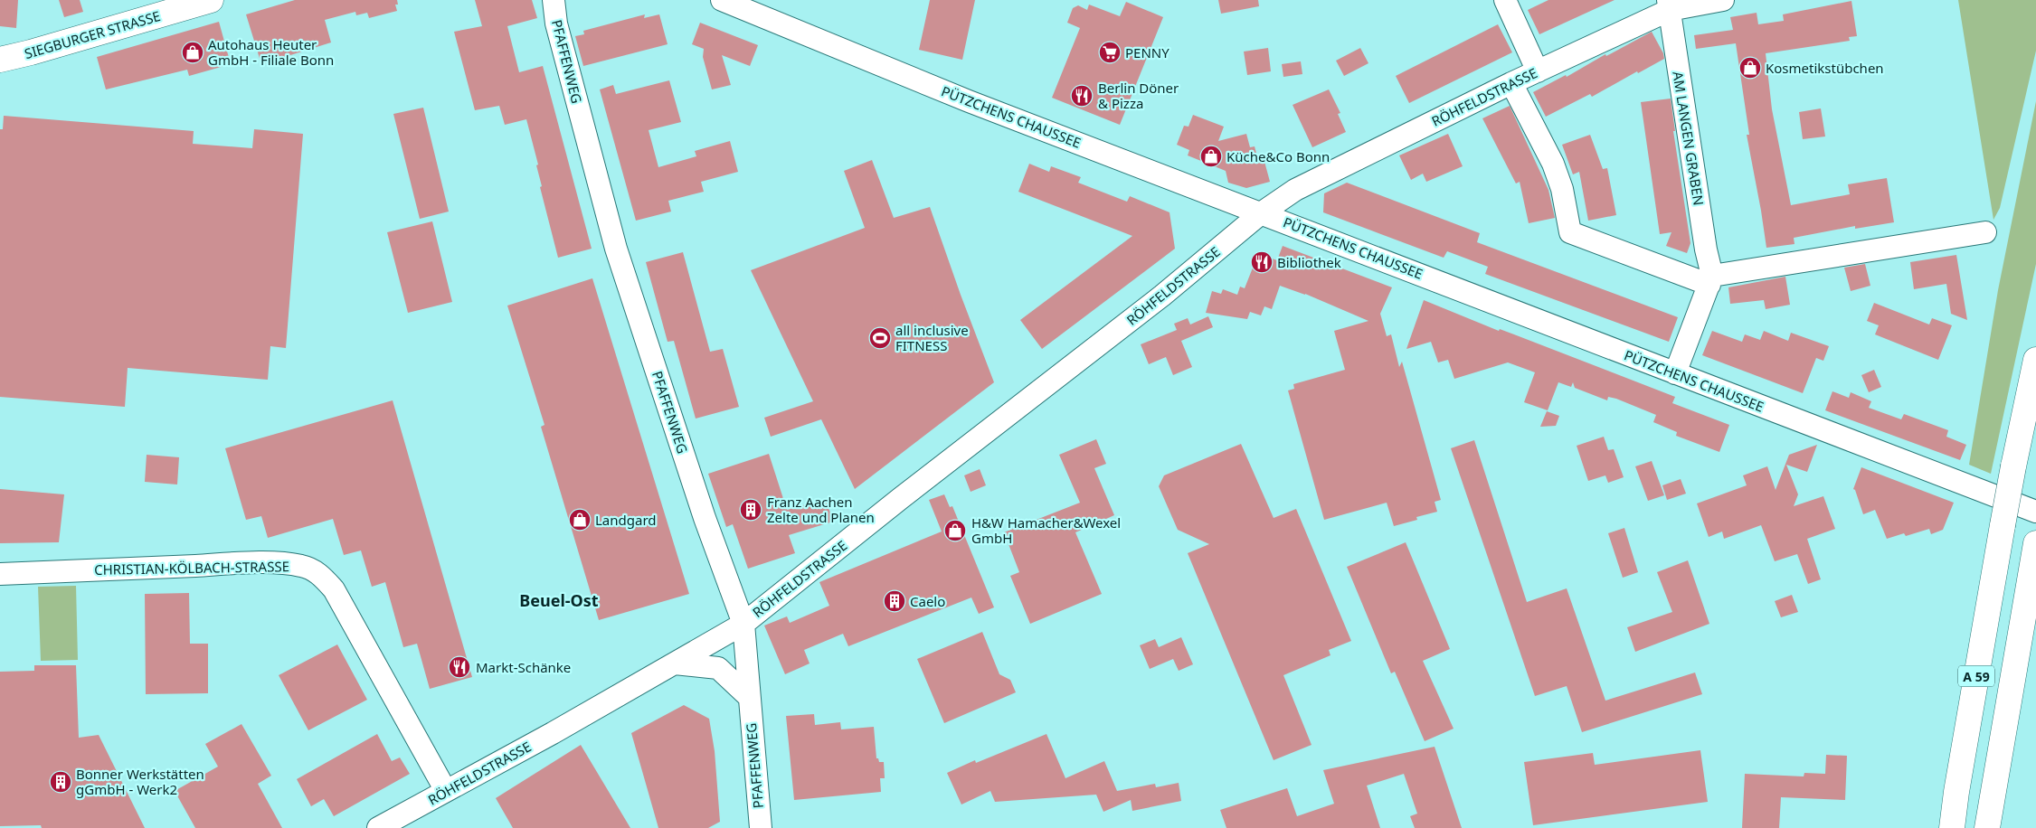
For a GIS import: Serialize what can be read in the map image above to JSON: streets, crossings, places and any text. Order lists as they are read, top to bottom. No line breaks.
{"streets":{"main road":["SIEGBURGER STRASSE","A 59"],"street":["PFAFFENWEG","RÖHFELDSTRASSE","PÜTZCHENS CHAUSSEE","AM LANGEN GRABEN","CHRISTIAN-KÖLBACH-STRASSE"]},"crossings":[["PFAFFENWEG","RÖHFELDSTRASSE"],["RÖHFELDSTRASSE","PÜTZCHENS CHAUSSEE"],["RÖHFELDSTRASSE","AM LANGEN GRABEN"],["RÖHFELDSTRASSE","CHRISTIAN-KÖLBACH-STRASSE"]],"districts":["Beuel-Ost"],"places":{"shop":["Autohaus Heuter GmbH - Filiale Bonn","Kosmetikstübchen","Küche&Co Bonn","Landgard","H&W Hamacher&Wexel GmbH"],"supermarket":["PENNY"],"restaurant":["Berlin Döner & Pizza","Bibliothek","Markt-Schänke"],"sports":["all inclusive FITNESS"],"building":["Franz Aachen Zelte und Planen","Caelo","Bonner Werkstätten gGmbH - Werk2"]}}
